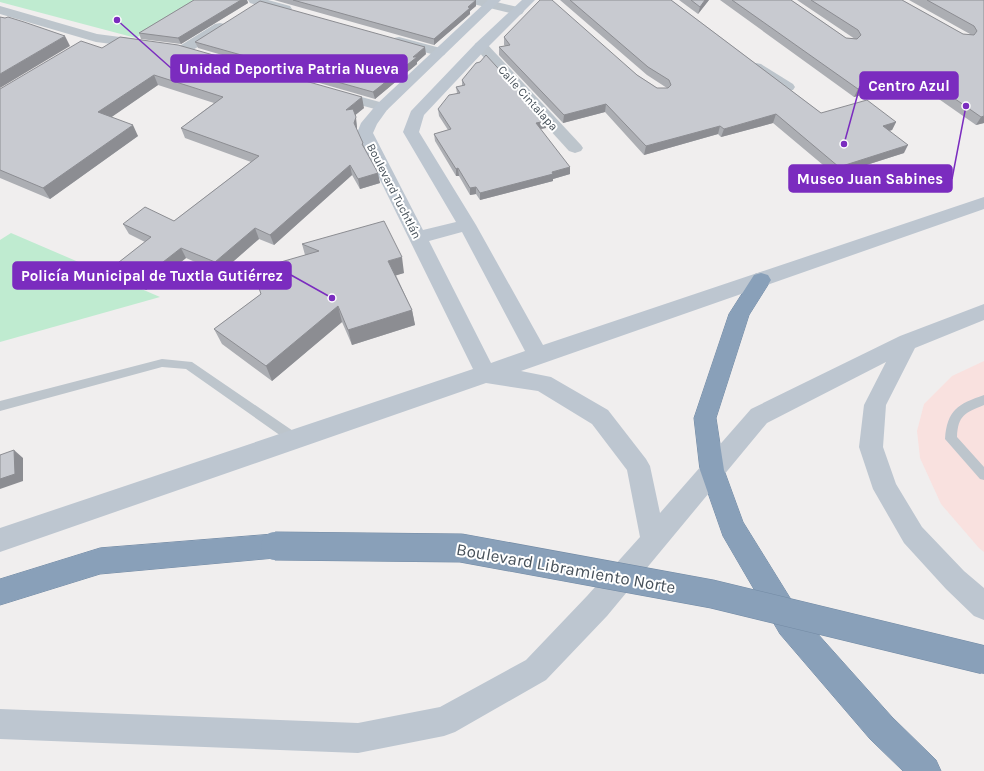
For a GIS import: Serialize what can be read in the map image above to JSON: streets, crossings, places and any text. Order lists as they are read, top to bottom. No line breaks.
{"streets":{"highway":["Boulevard Libramiento Norte"],"street":["Calle Cintalapa","Boulevard Tuchtlán"]},"places":["Unidad Deportiva Patria Nueva","Museo Juan Sabines","Centro Azul","Policía Municipal de Tuxtla Gutiérrez"]}
